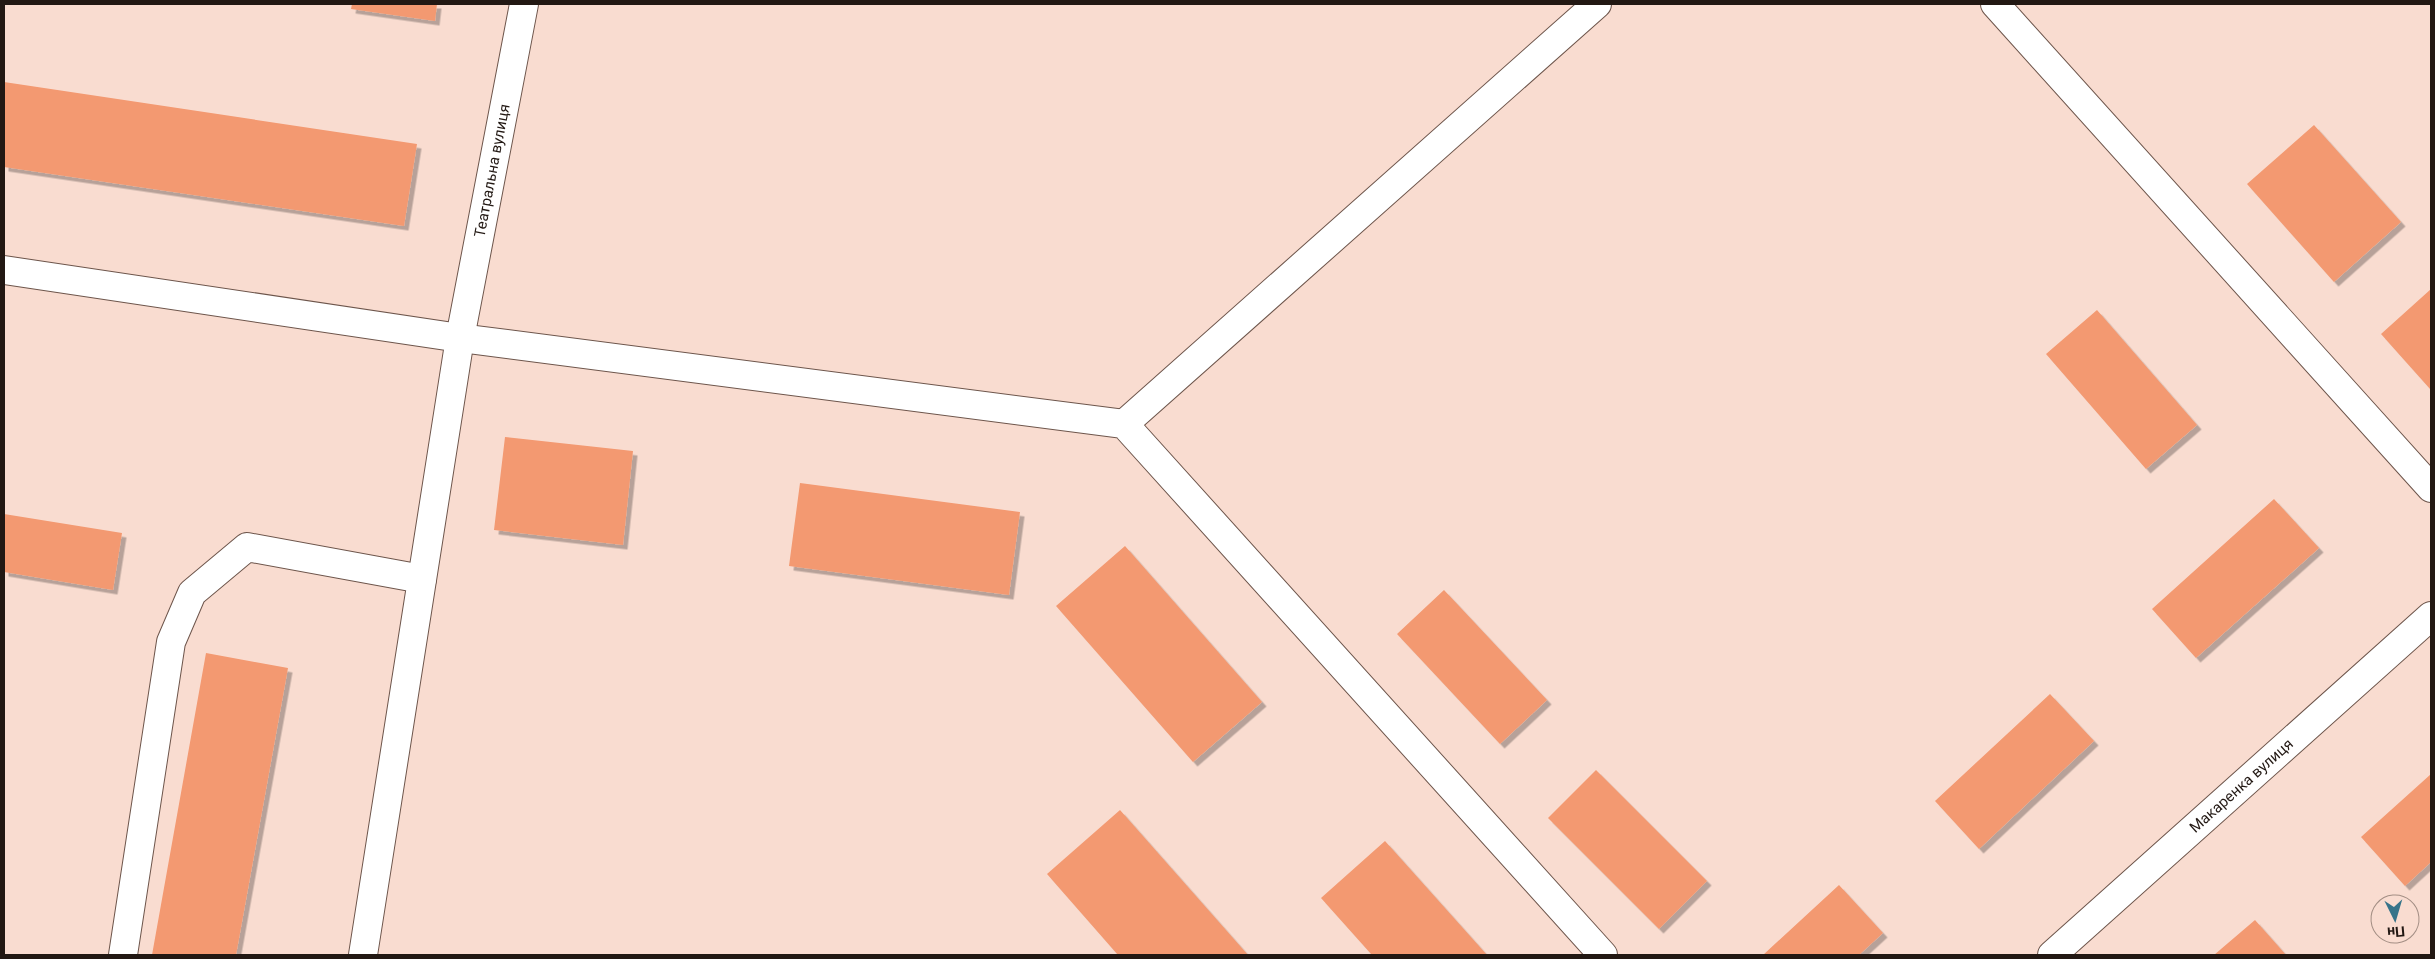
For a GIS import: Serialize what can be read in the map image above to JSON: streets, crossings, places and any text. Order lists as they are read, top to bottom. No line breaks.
{"streets":{"street":["Театральна вулиця","Макаренка вулиця"]},"north":"bottom"}
